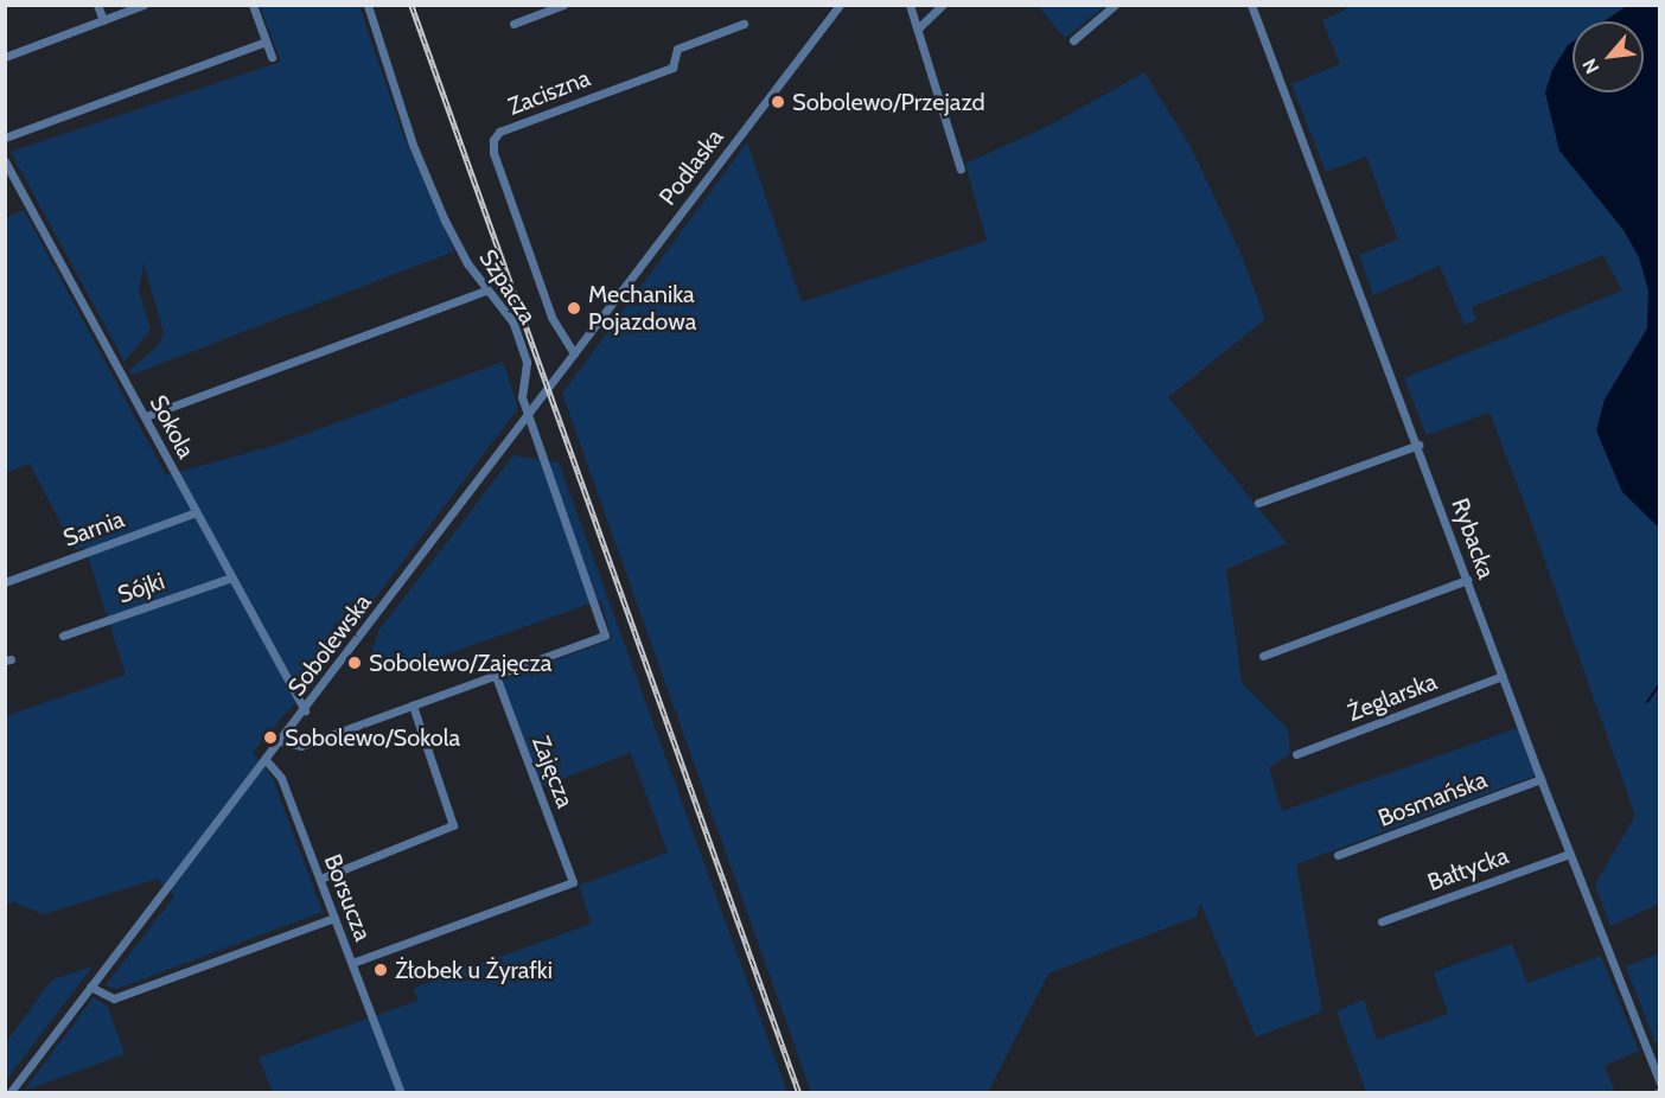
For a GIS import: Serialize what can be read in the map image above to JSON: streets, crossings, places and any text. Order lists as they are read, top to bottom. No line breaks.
{"streets":{"street":["Zaciszna","Podlaska","Szpacza","Sokola","Sarnia","Rybacka","Sójki","Sobolewska","Żeglarska","Zajęcza","Bosmańska","Bałtycka","Borsucza"]},"crossings":[["Zaciszna","Podlaska"],["Zaciszna","Sobolewska"],["Podlaska","Sobolewska"],["Szpacza","Sobolewska"],["Szpacza","Zajęcza"],["Sokola","Sarnia"],["Sokola","Sójki"],["Sokola","Sobolewska"],["Rybacka","Żeglarska"],["Rybacka","Bosmańska"],["Rybacka","Bałtycka"],["Sobolewska","Borsucza"],["Zajęcza","Borsucza"]],"places":["Sobolewo/Przejazd","Mechanika Pojazdowa","Sobolewo/Zajęcza","Sobolewo/Sokola","Żłobek u Żyrafki"],"north":"bottom left"}
